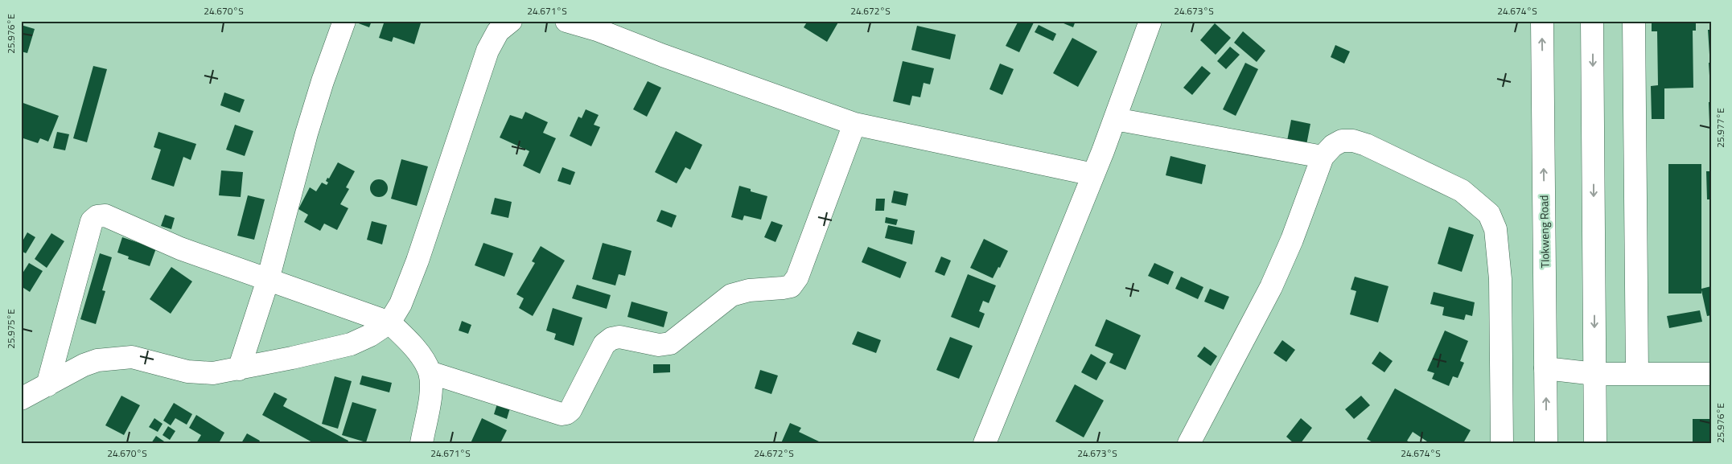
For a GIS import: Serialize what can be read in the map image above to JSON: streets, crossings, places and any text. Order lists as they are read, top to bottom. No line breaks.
{"streets":{"street":["Tlokweng Road"]},"coordinates":["24.670°S","24.671°S","24.672°S","24.673°S","24.674°S","25.976°E","25.977°E","25.975°E"]}
